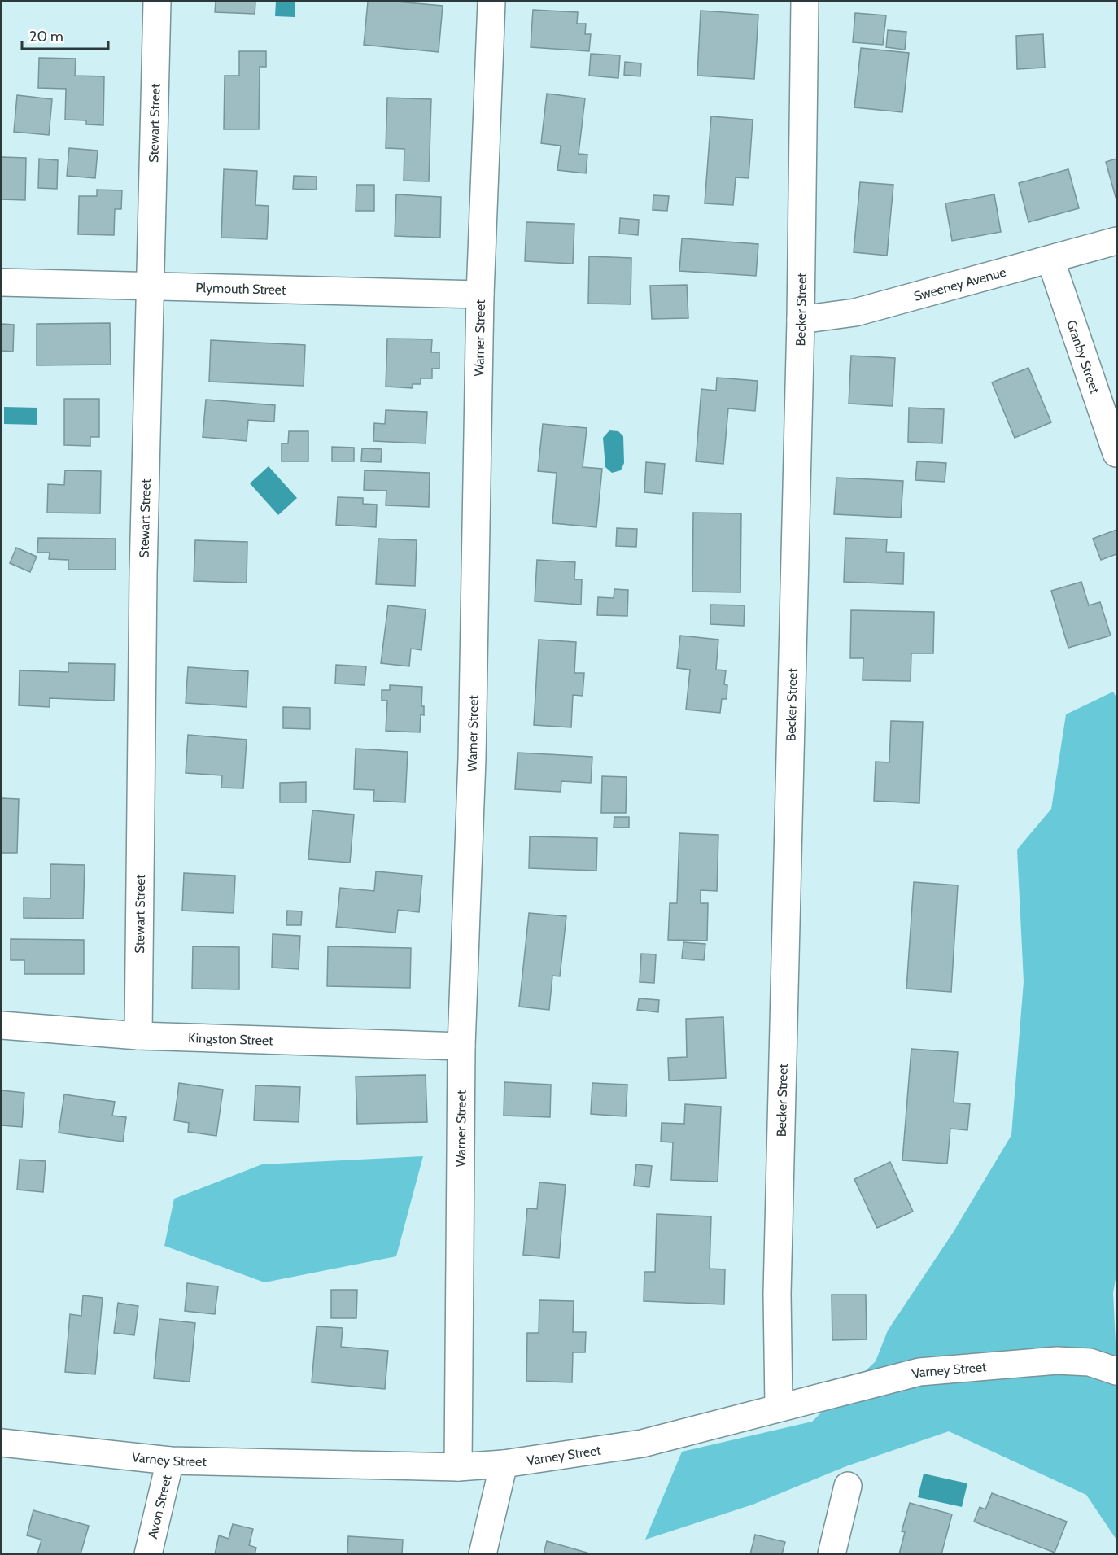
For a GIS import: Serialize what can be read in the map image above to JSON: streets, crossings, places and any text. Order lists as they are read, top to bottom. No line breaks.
{"streets":{"street":["Stewart Street","Sweeney Avenue","Plymouth Street","Becker Street","Warner Street","Granby Street","Kingston Street","Varney Street","Avon Street"]},"crossings":[["Stewart Street","Plymouth Street"],["Stewart Street","Kingston Street"],["Sweeney Avenue","Becker Street"],["Sweeney Avenue","Granby Street"],["Plymouth Street","Warner Street"],["Becker Street","Varney Street"],["Warner Street","Kingston Street"],["Warner Street","Varney Street"],["Varney Street","Avon Street"]],"scale_bar":"20 m"}
